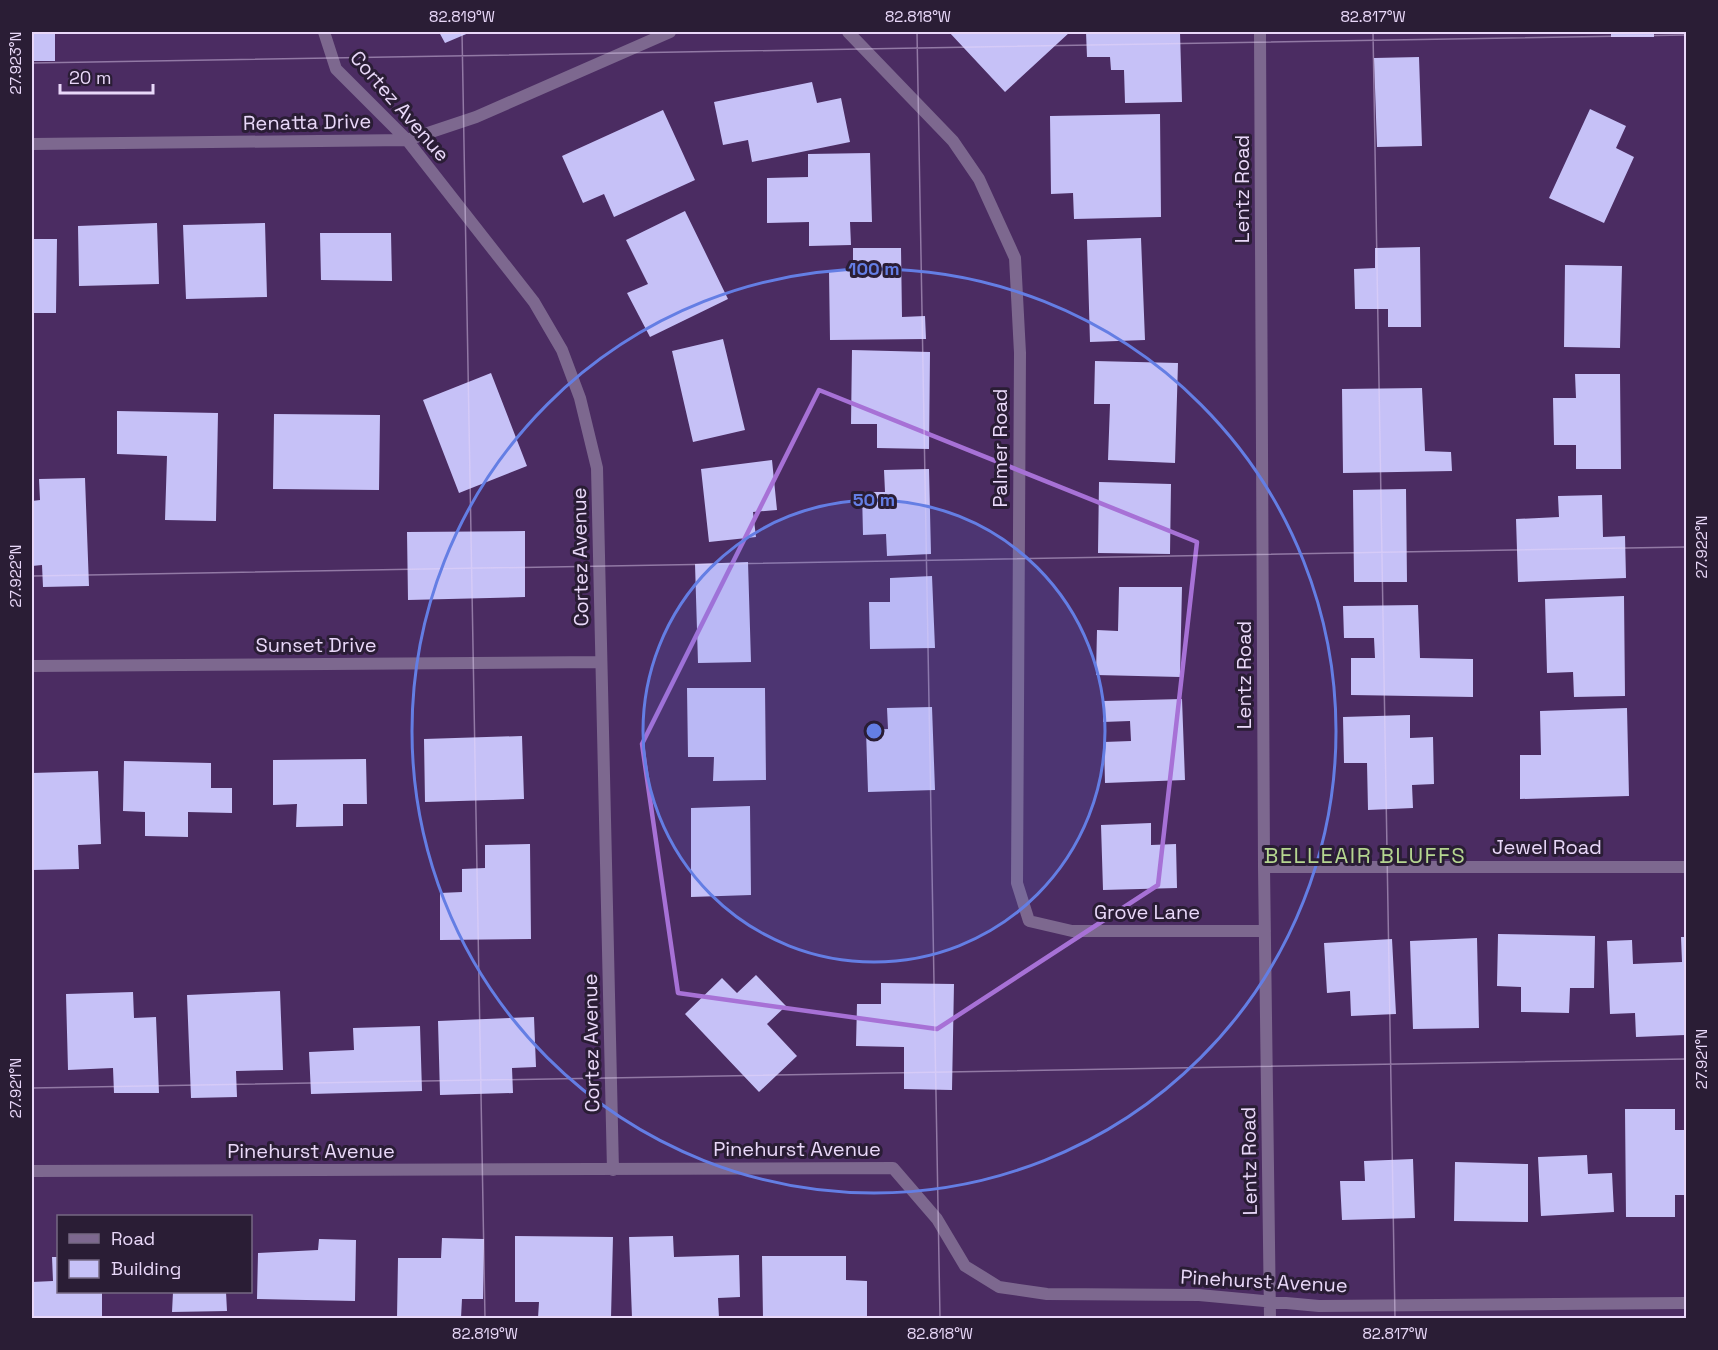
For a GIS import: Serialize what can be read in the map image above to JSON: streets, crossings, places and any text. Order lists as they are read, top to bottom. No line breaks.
{"streets":{"street":["Cortez Avenue","Renatta Drive","Lentz Road","Palmer Road","Sunset Drive","Jewel Road","Grove Lane","Pinehurst Avenue"]},"crossings":[["Cortez Avenue","Renatta Drive"],["Cortez Avenue","Sunset Drive"],["Cortez Avenue","Pinehurst Avenue"],["Lentz Road","Jewel Road"],["Lentz Road","Grove Lane"],["Lentz Road","Pinehurst Avenue"],["Palmer Road","Grove Lane"]],"districts":["BELLEAIR BLUFFS"],"legend":["Road","Building"],"scale_bar":"20 m","coordinates":["82.819°W","82.818°W","82.817°W","27.923°N","27.922°N","27.921°N"],"rings":["100 m","50 m"]}
